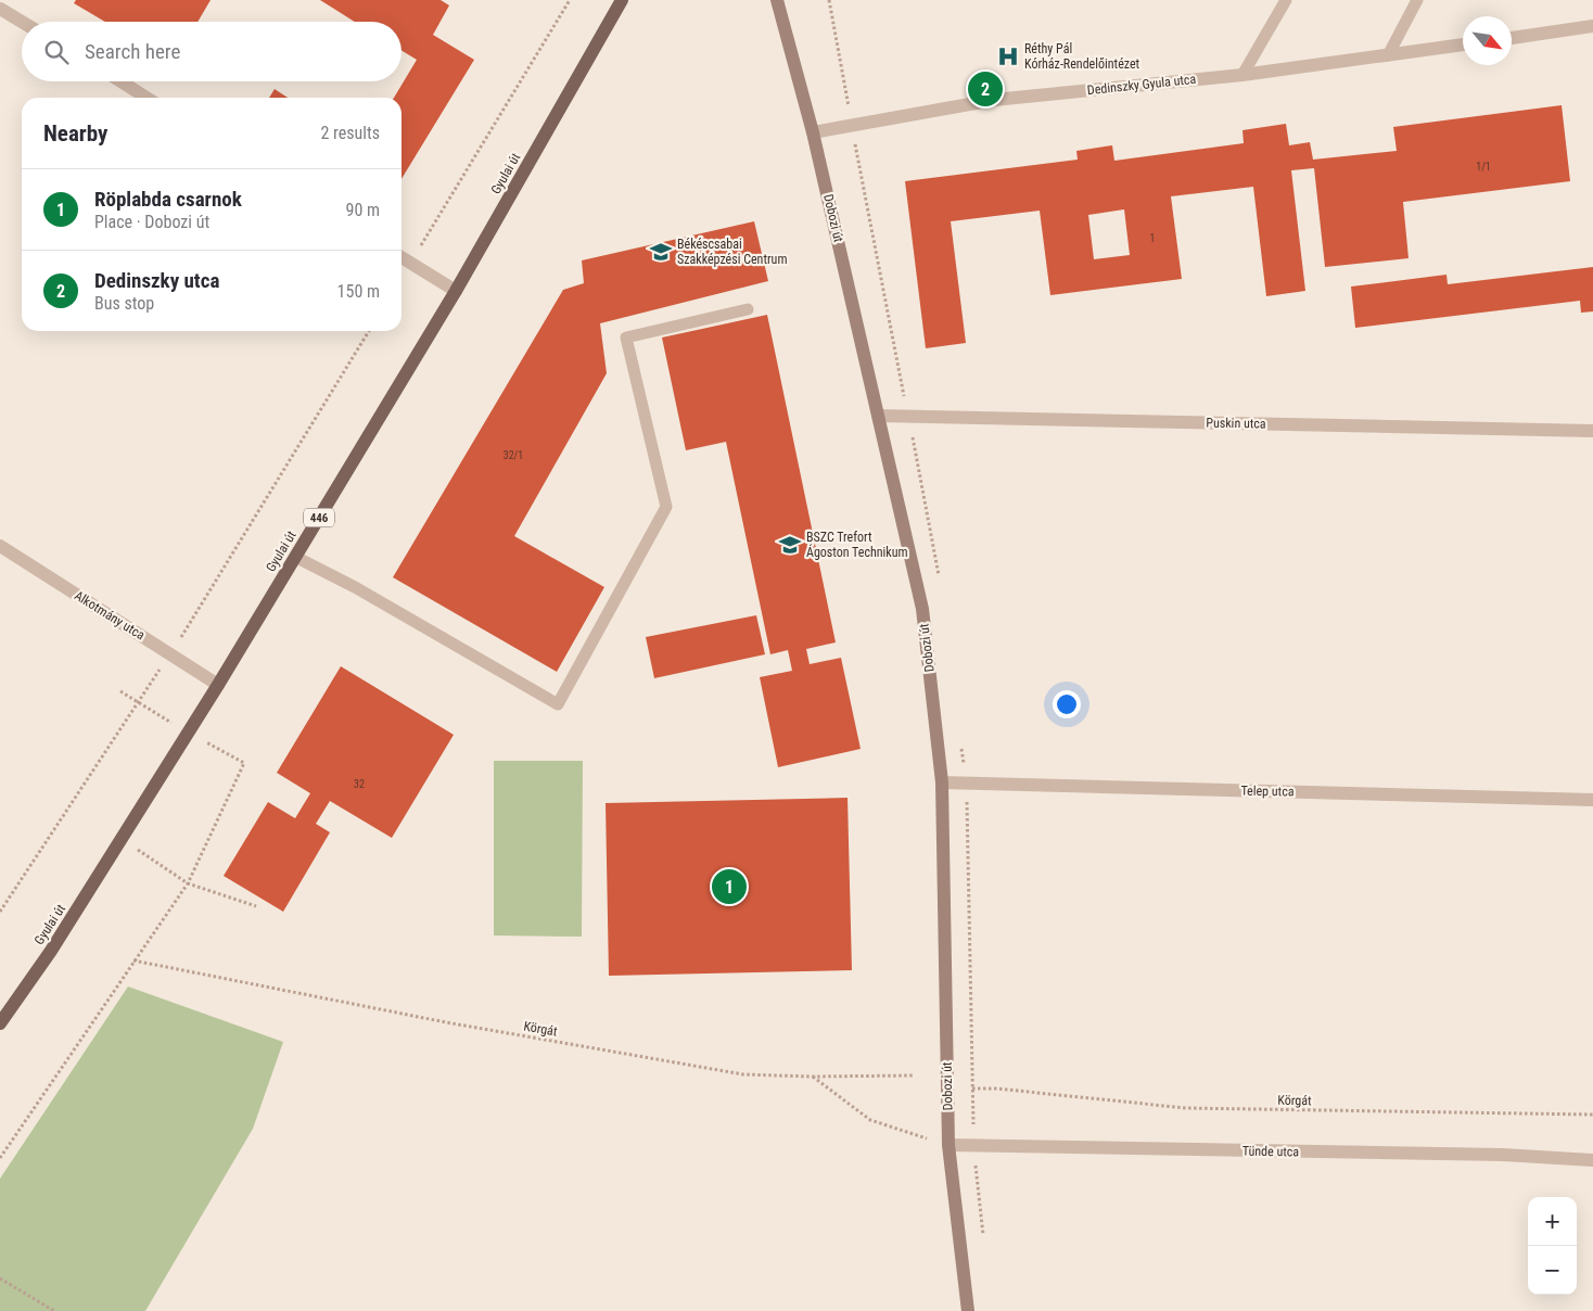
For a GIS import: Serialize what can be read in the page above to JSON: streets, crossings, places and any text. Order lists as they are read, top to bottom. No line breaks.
{"streets":{"main road":["Gyulai út","Dobozi út","446"],"street":["Dedinszky Gyula utca","Puskin utca","Alkotmány utca","Telep utca","Tünde utca"],"path":["Körgát"]},"crossings":[["Dedinszky Gyula utca","Dobozi út"],["Gyulai út","Alkotmány utca"],["Dobozi út","Puskin utca"],["Dobozi út","Telep utca"],["Dobozi út","Tünde utca"]],"places":{"hospital":["Réthy Pál Kórház-Rendelőintézet"],"school or university":["Békéscsabai Szakképzési Centrum","BSZC Trefort Ágoston Technikum"]},"house_numbers":["1/1","1","32/1","32"],"north":"bottom right","page":{"search":"Search here","pins":["2","1"],"heading":["Nearby","2 results"],"list":[{"mark":"1","name":"Röplabda csarnok","note":"Place · Dobozi út","value":"90 m"},{"mark":"2","name":"Dedinszky utca","note":"Bus stop","value":"150 m"}],"map_buttons":["+","−"]}}
